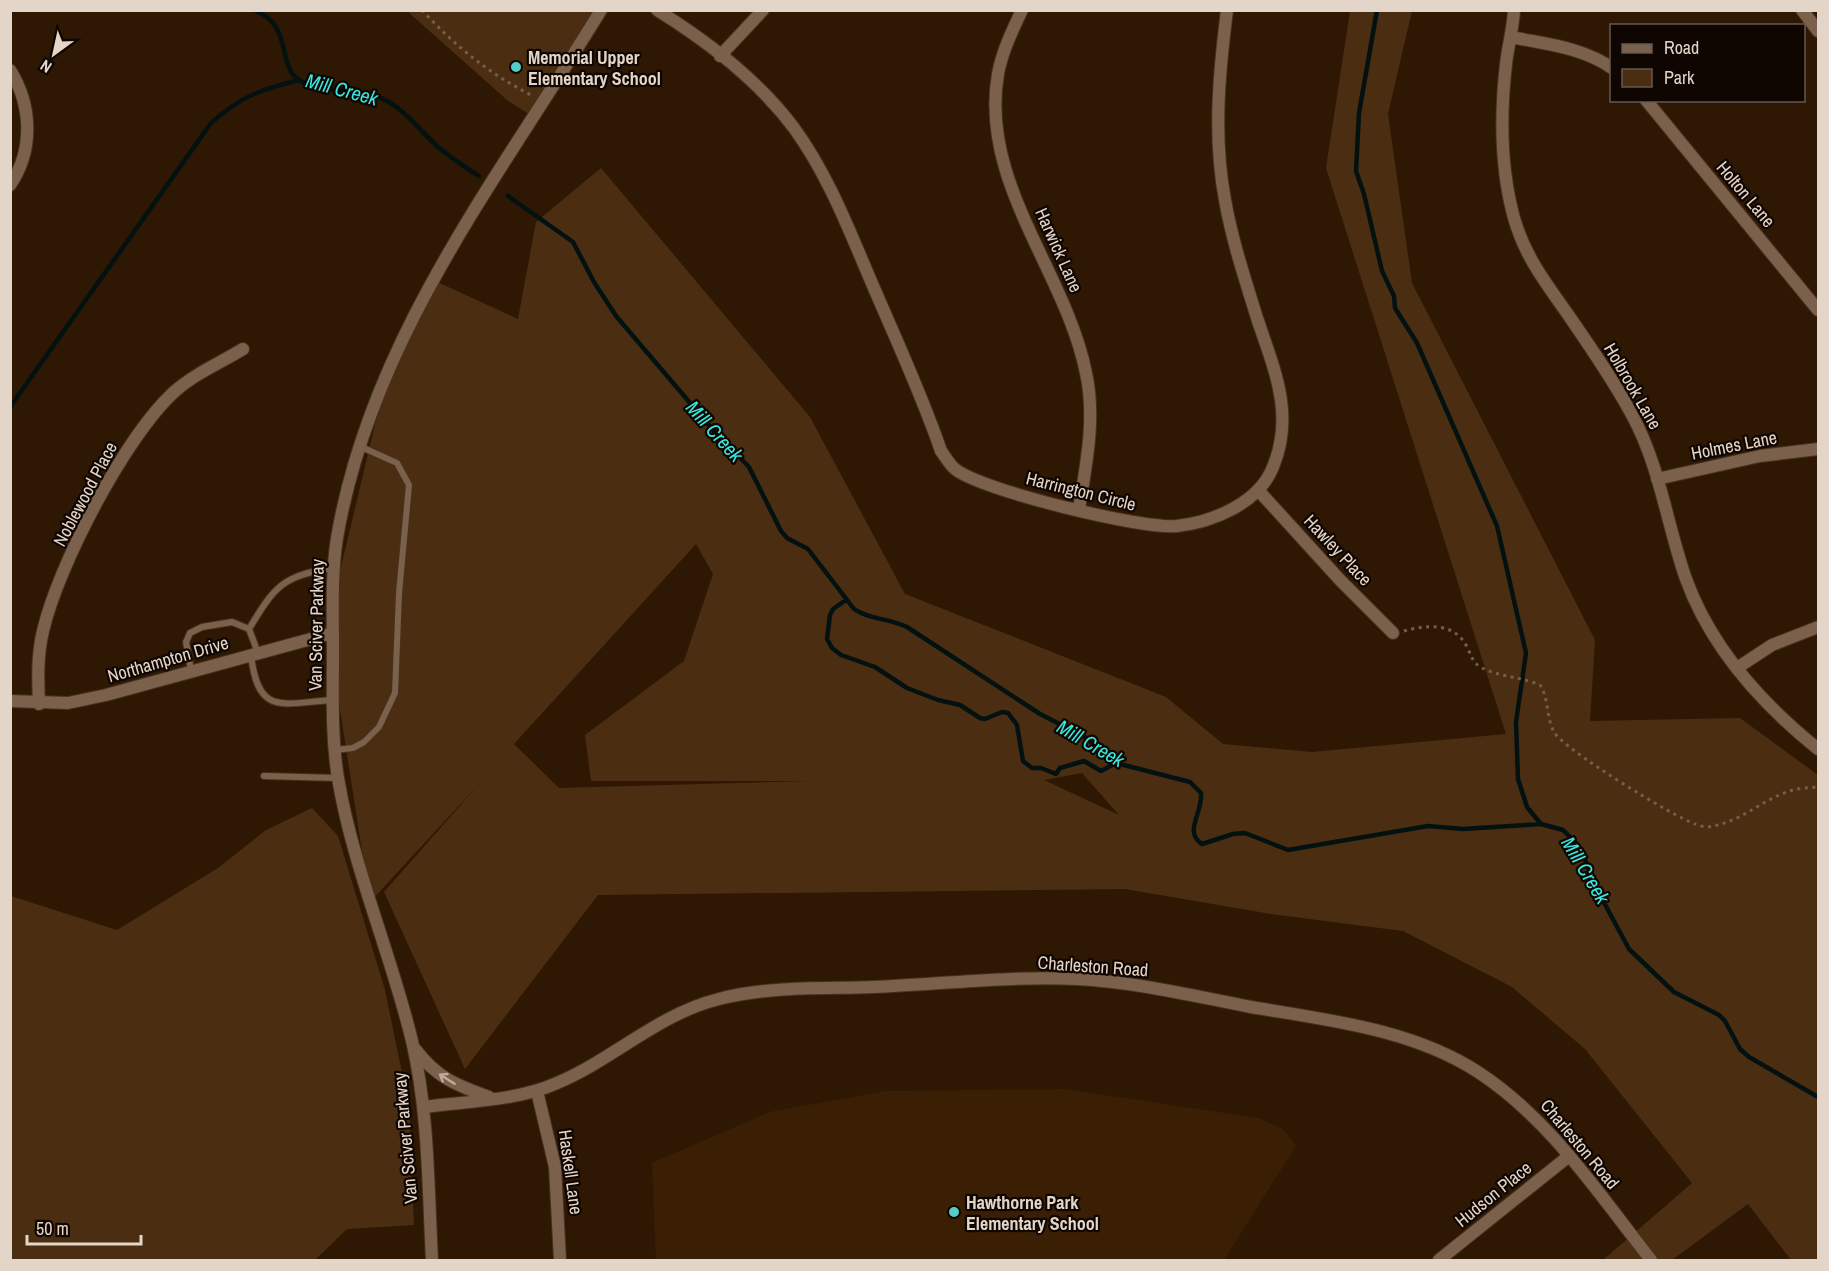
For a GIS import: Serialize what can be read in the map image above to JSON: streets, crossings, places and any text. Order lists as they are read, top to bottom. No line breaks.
{"streets":{"street":["Holton Lane","Harwick Lane","Holbrook Lane","Holmes Lane","Harrington Circle","Noblewood Place","Hawley Place","Van Sciver Parkway","Northampton Drive","Charleston Road","Haskell Lane","Hudson Place"]},"crossings":[["Harwick Lane","Harrington Circle"],["Holbrook Lane","Holmes Lane"],["Harrington Circle","Hawley Place"],["Noblewood Place","Northampton Drive"],["Van Sciver Parkway","Northampton Drive"],["Van Sciver Parkway","Charleston Road"],["Charleston Road","Haskell Lane"],["Charleston Road","Hudson Place"]],"water":["Mill Creek"],"places":["Memorial Upper Elementary School","Hawthorne Park Elementary School"],"legend":["Road","Park"],"scale_bar":"50 m","north":"bottom left"}
